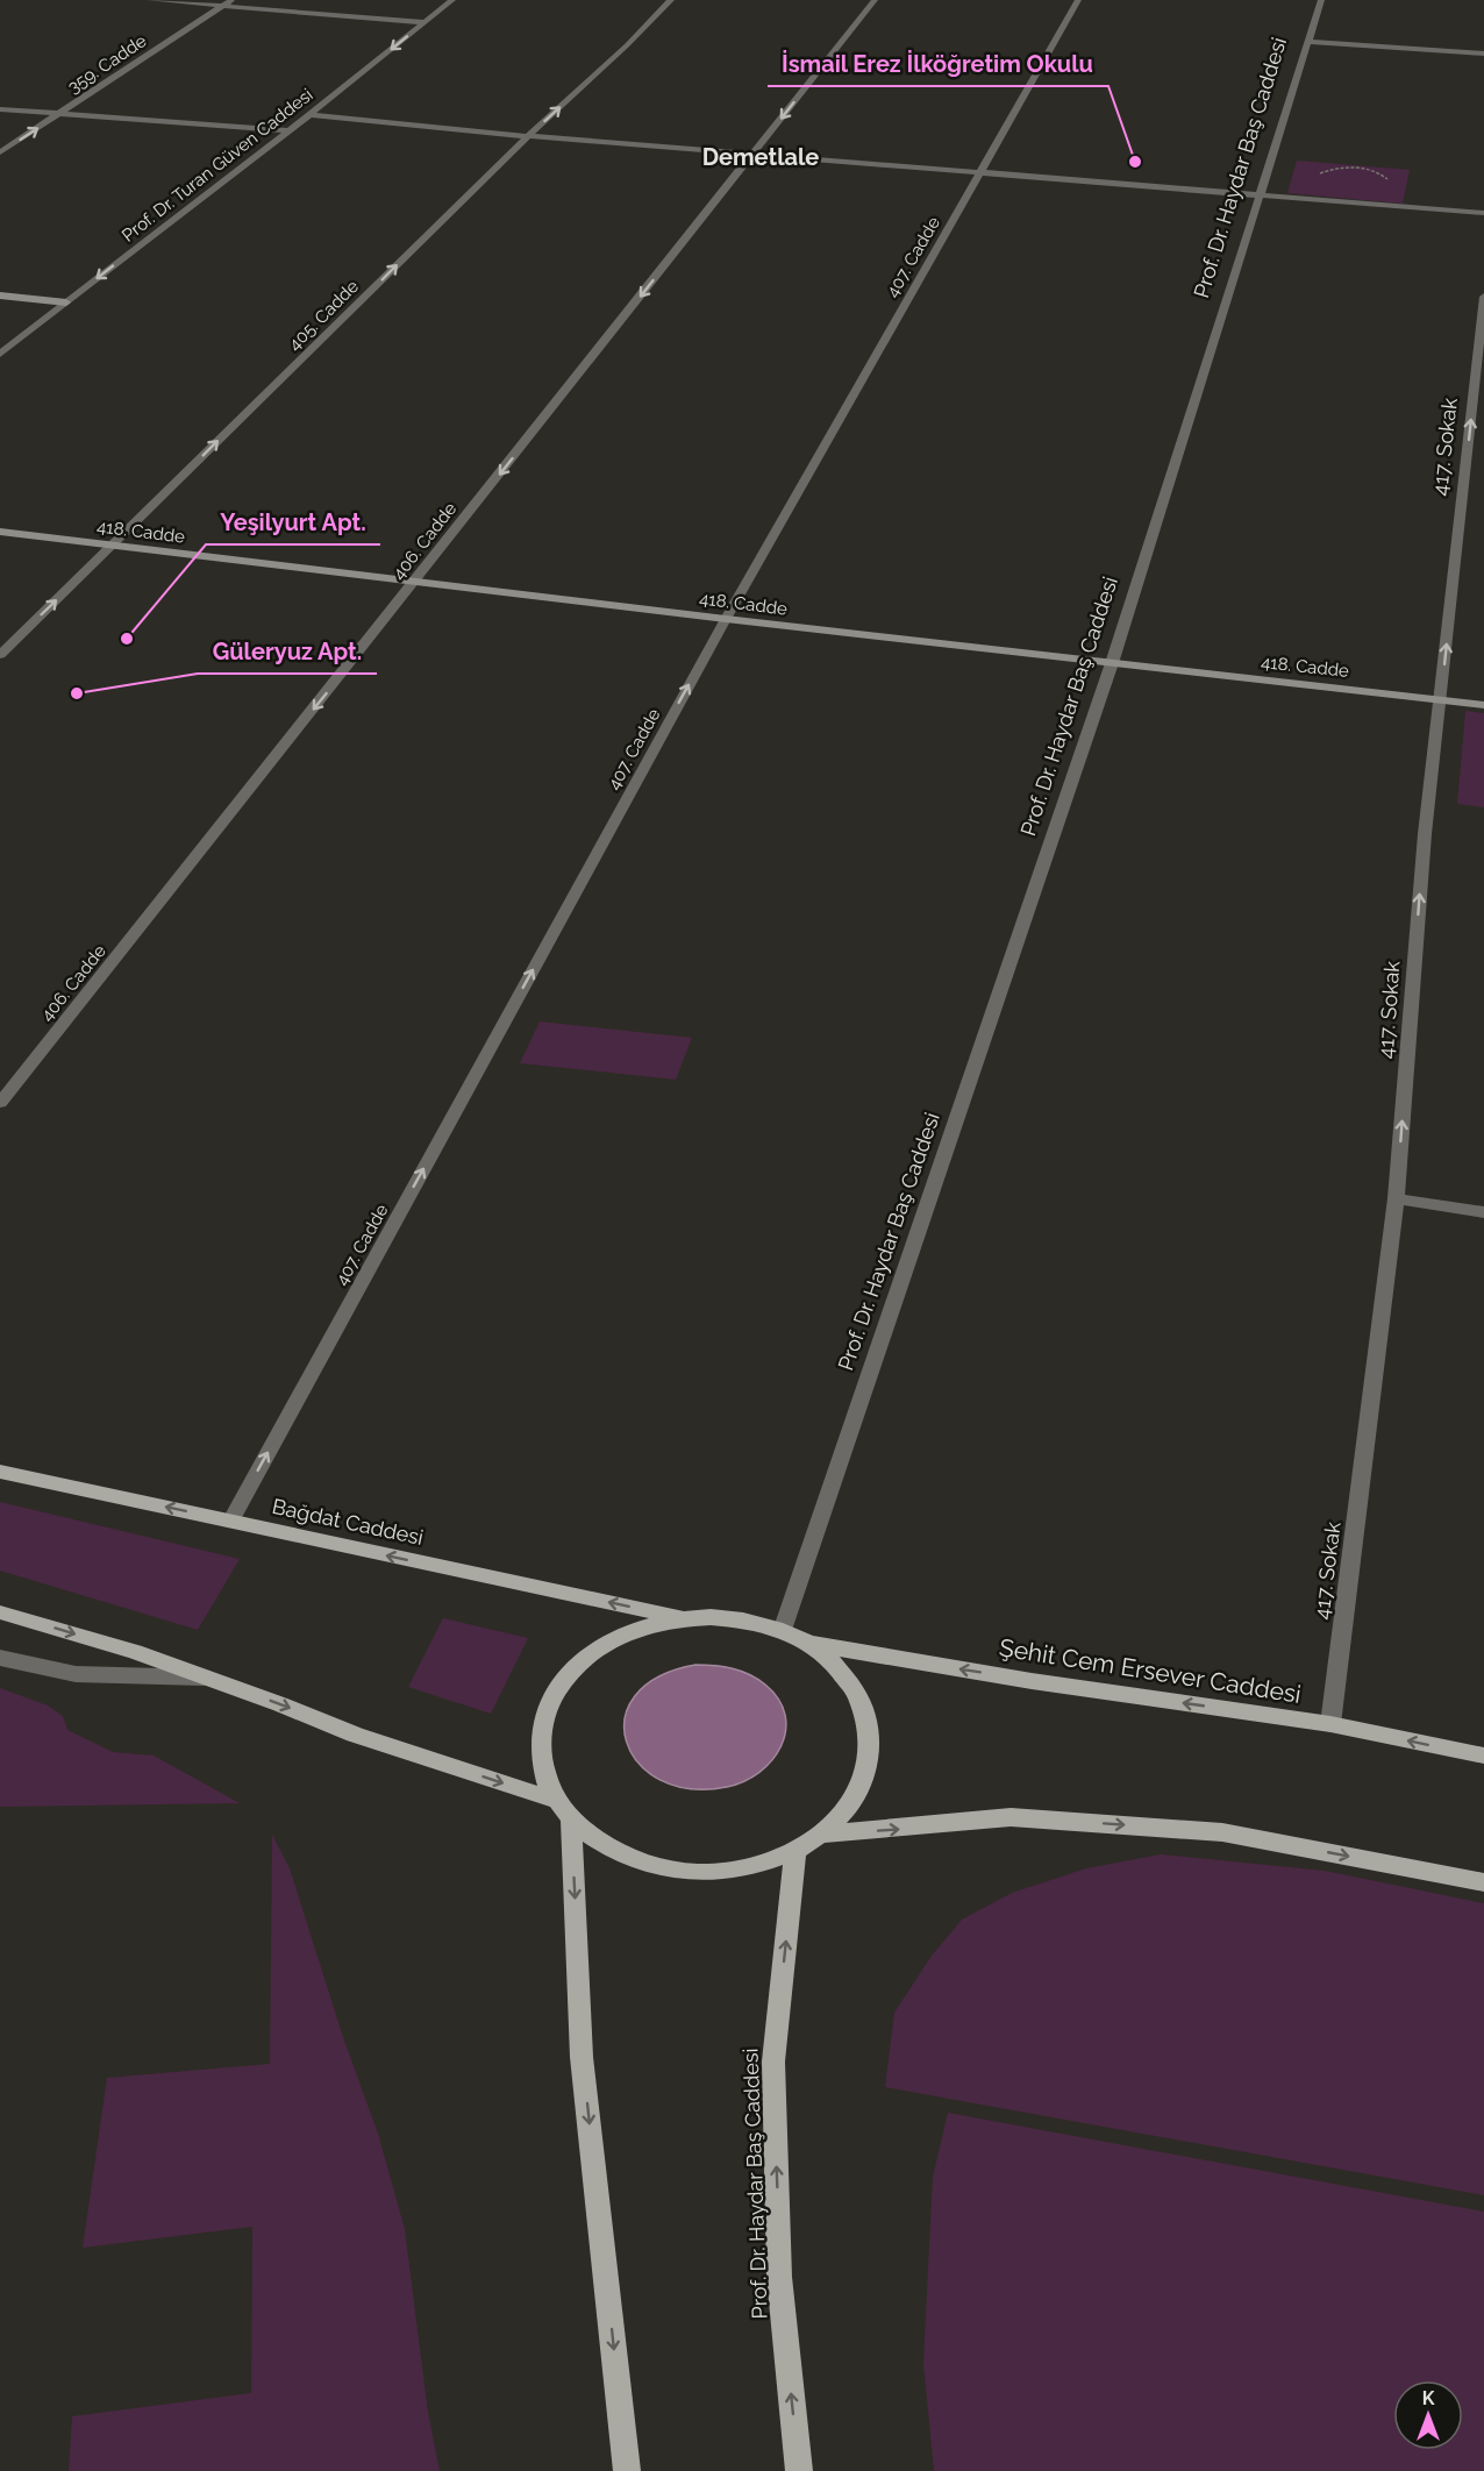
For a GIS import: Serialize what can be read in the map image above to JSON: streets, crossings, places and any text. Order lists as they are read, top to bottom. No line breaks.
{"streets":{"main road":["Prof. Dr. Haydar Baş Caddesi","Bağdat Caddesi","Şehit Cem Ersever Caddesi"],"street":["359. Cadde","Prof. Dr. Turan Güven Caddesi","407. Cadde","405. Cadde","417. Sokak","418. Cadde","406. Cadde"]},"crossings":[["Prof. Dr. Haydar Baş Caddesi","418. Cadde"],["407. Cadde","418. Cadde"],["407. Cadde","Bağdat Caddesi"],["405. Cadde","418. Cadde"],["417. Sokak","418. Cadde"],["417. Sokak","Şehit Cem Ersever Caddesi"],["418. Cadde","406. Cadde"]],"one_way":["Prof. Dr. Turan Güven Caddesi","407. Cadde","405. Cadde","417. Sokak","406. Cadde","Bağdat Caddesi"],"districts":["Demetlale"],"places":["İsmail Erez İlköğretim Okulu","Yeşilyurt Apt.","Güleryuz Apt."],"north":"top"}
